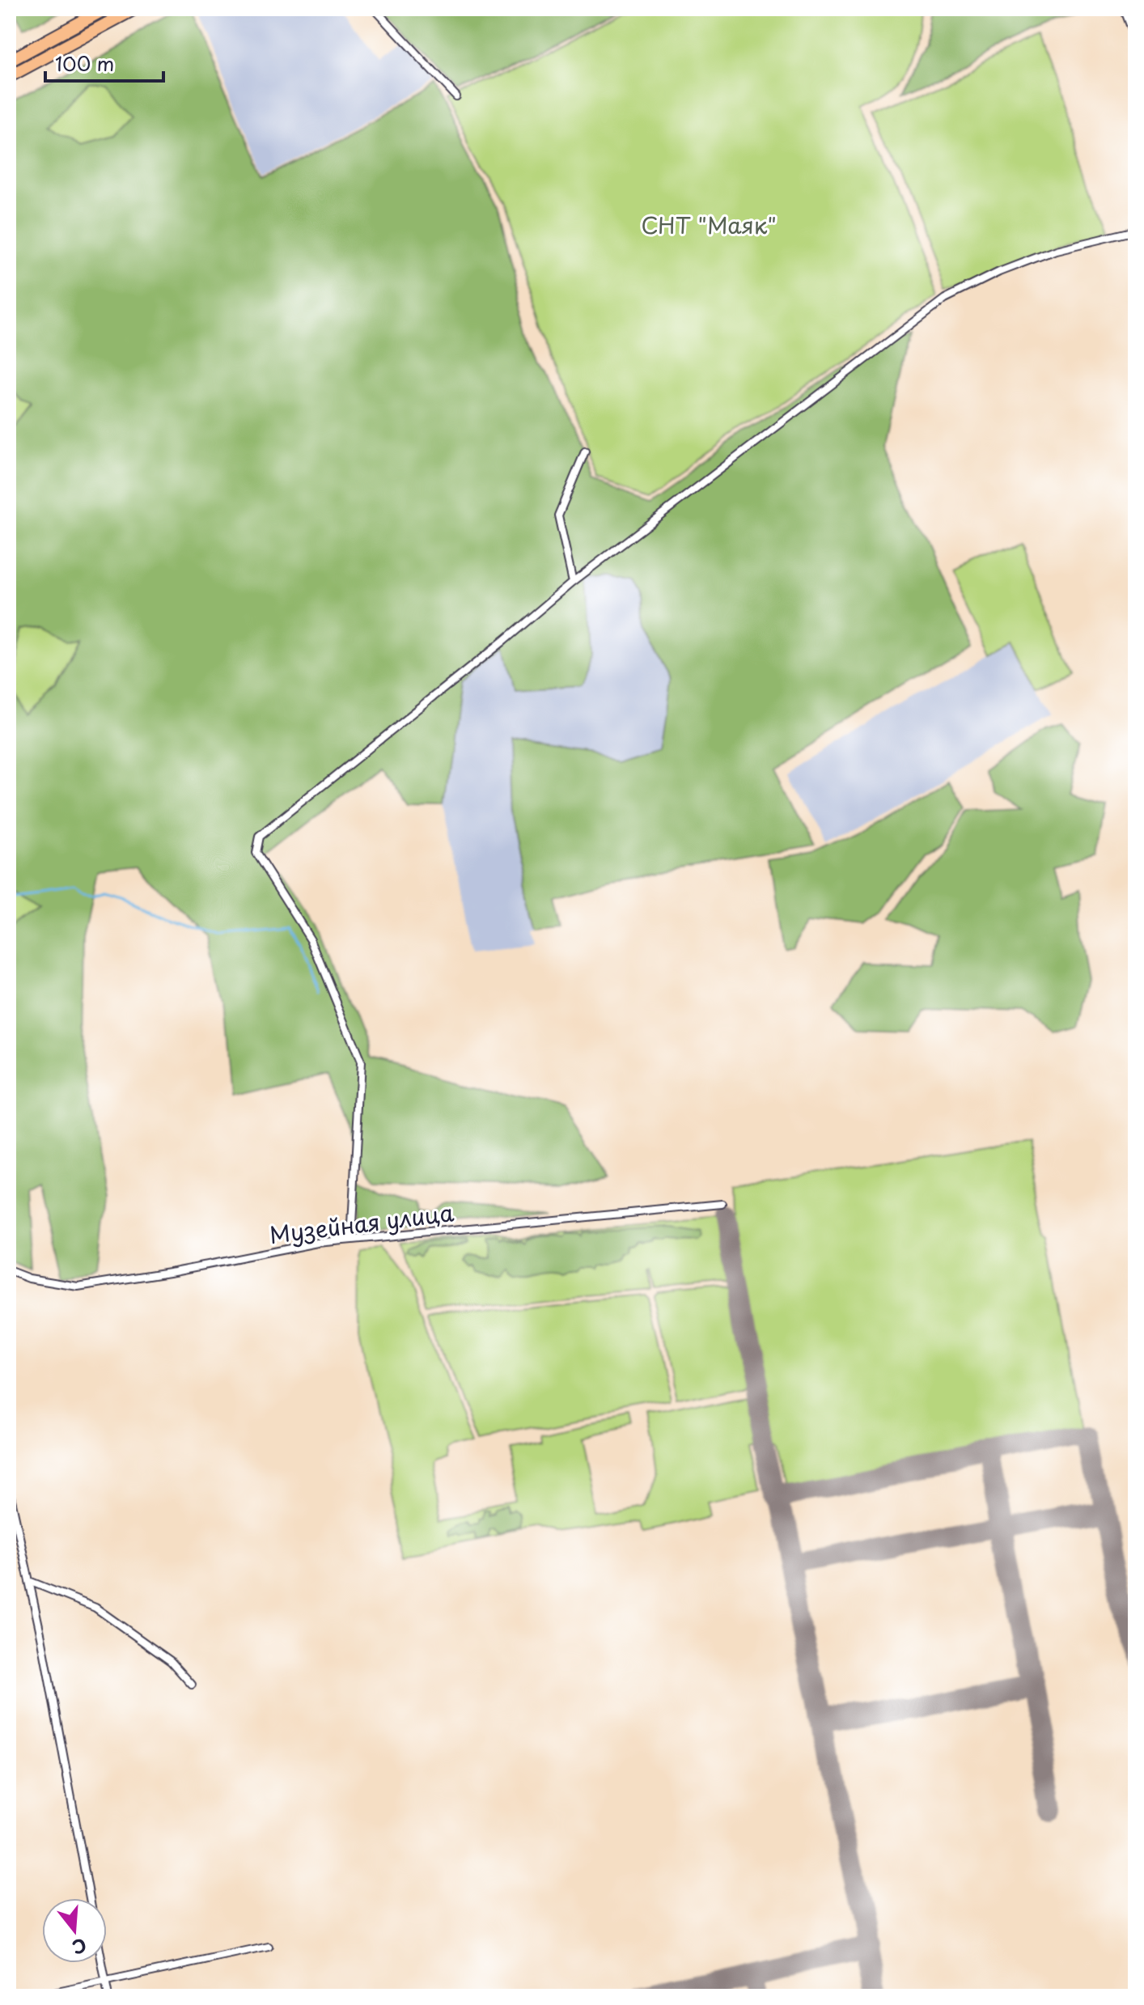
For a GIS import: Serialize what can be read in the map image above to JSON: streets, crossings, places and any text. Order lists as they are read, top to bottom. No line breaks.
{"streets":{"street":["Музейная улица"]},"parks":["СНТ \"Маяк\""],"scale_bar":"100 m","north":"bottom"}
